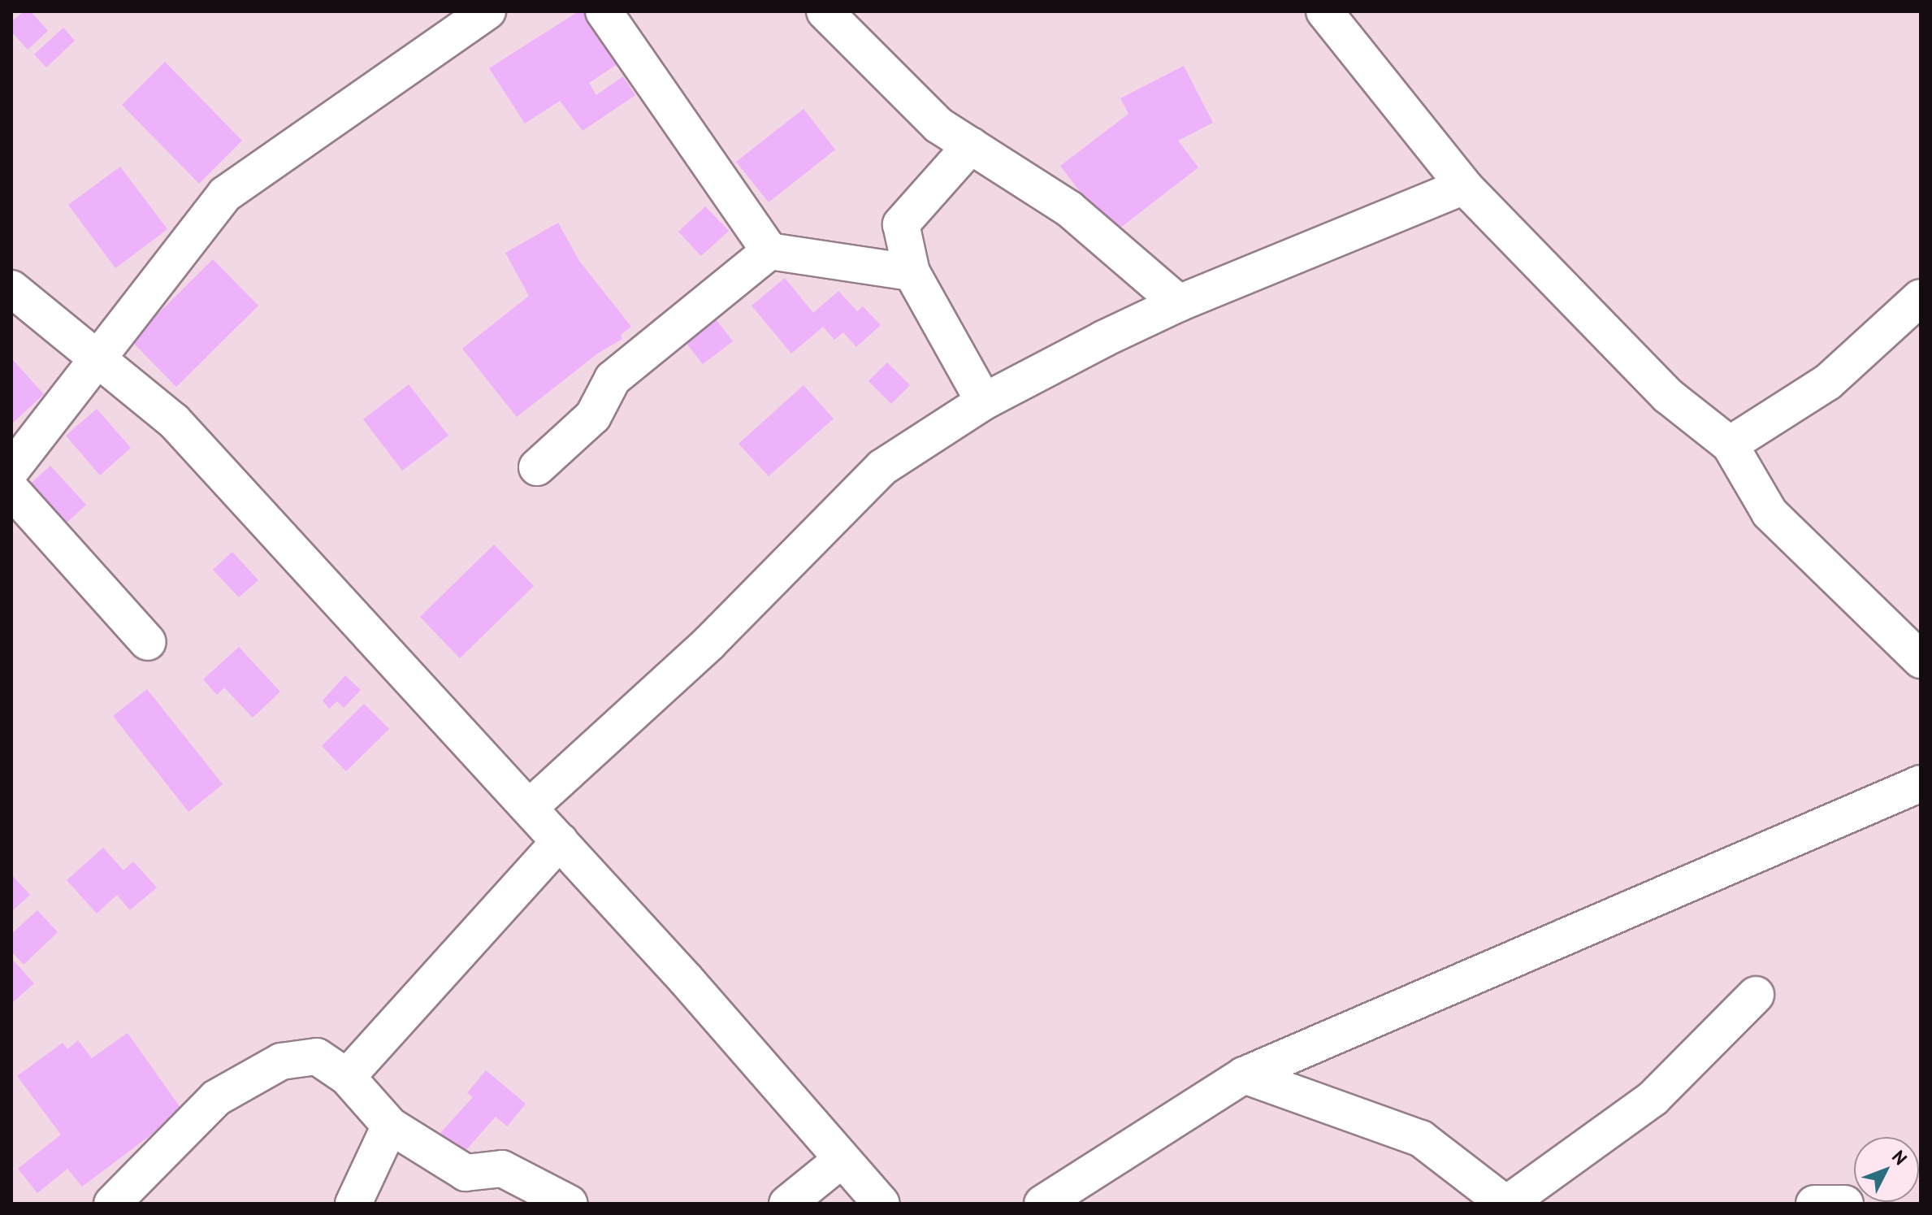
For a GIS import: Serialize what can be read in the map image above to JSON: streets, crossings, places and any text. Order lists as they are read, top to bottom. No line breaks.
{"north":"top right"}
